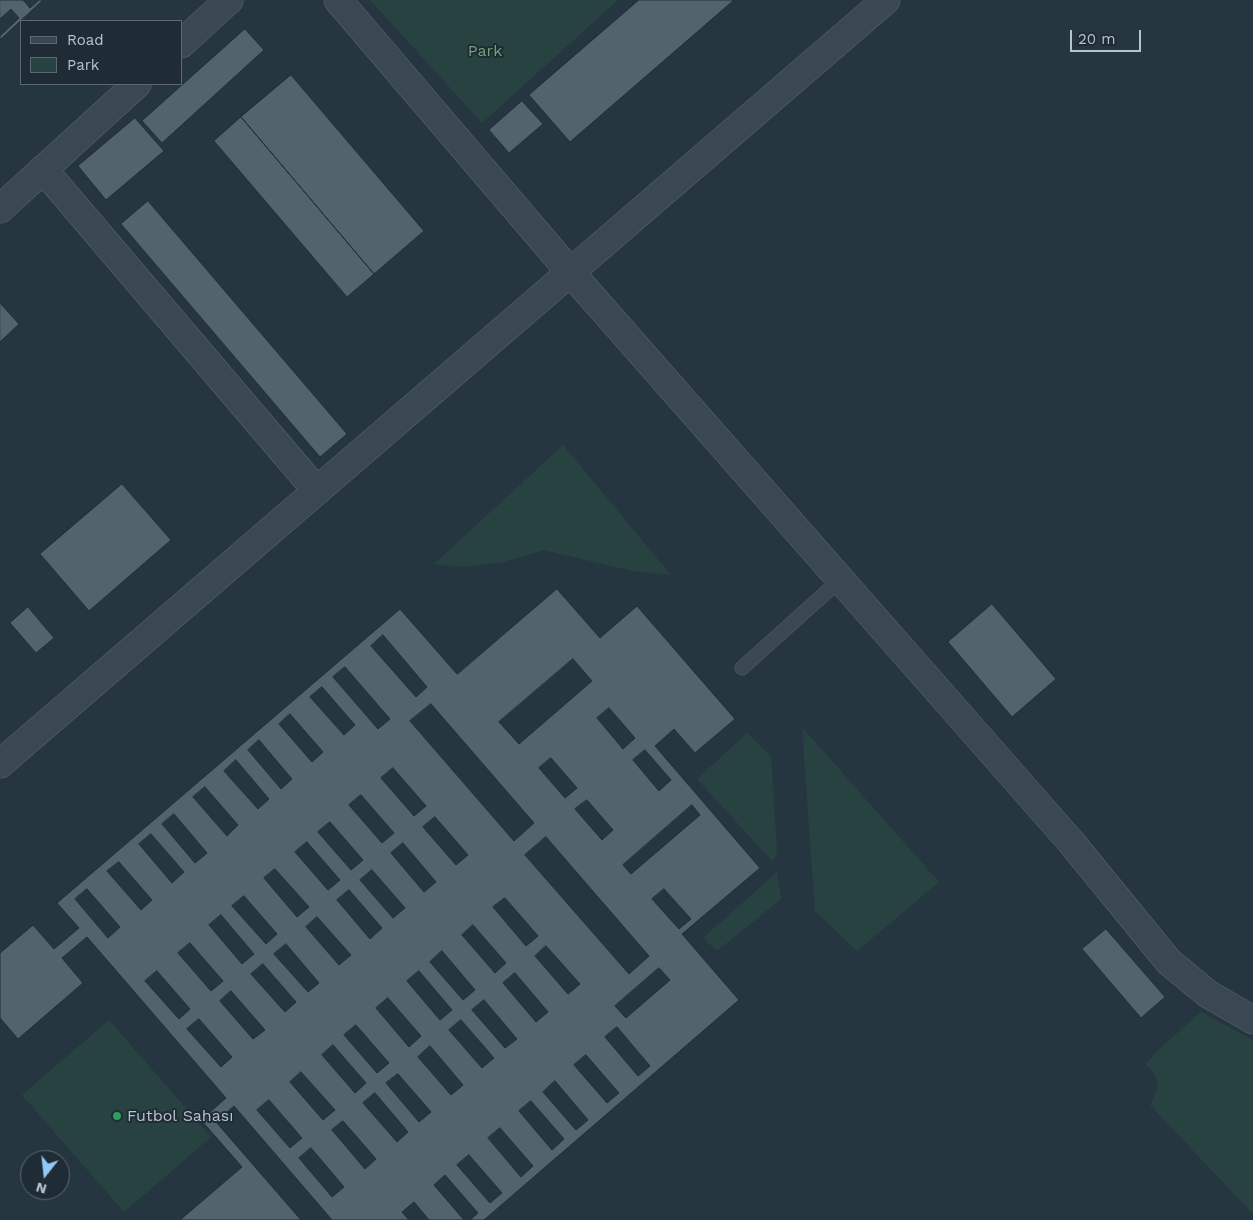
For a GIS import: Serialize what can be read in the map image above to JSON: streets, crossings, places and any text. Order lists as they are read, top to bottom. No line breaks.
{"parks":["Park"],"places":["Futbol Sahası"],"legend":["Road","Park"],"scale_bar":"20 m","north":"bottom"}
